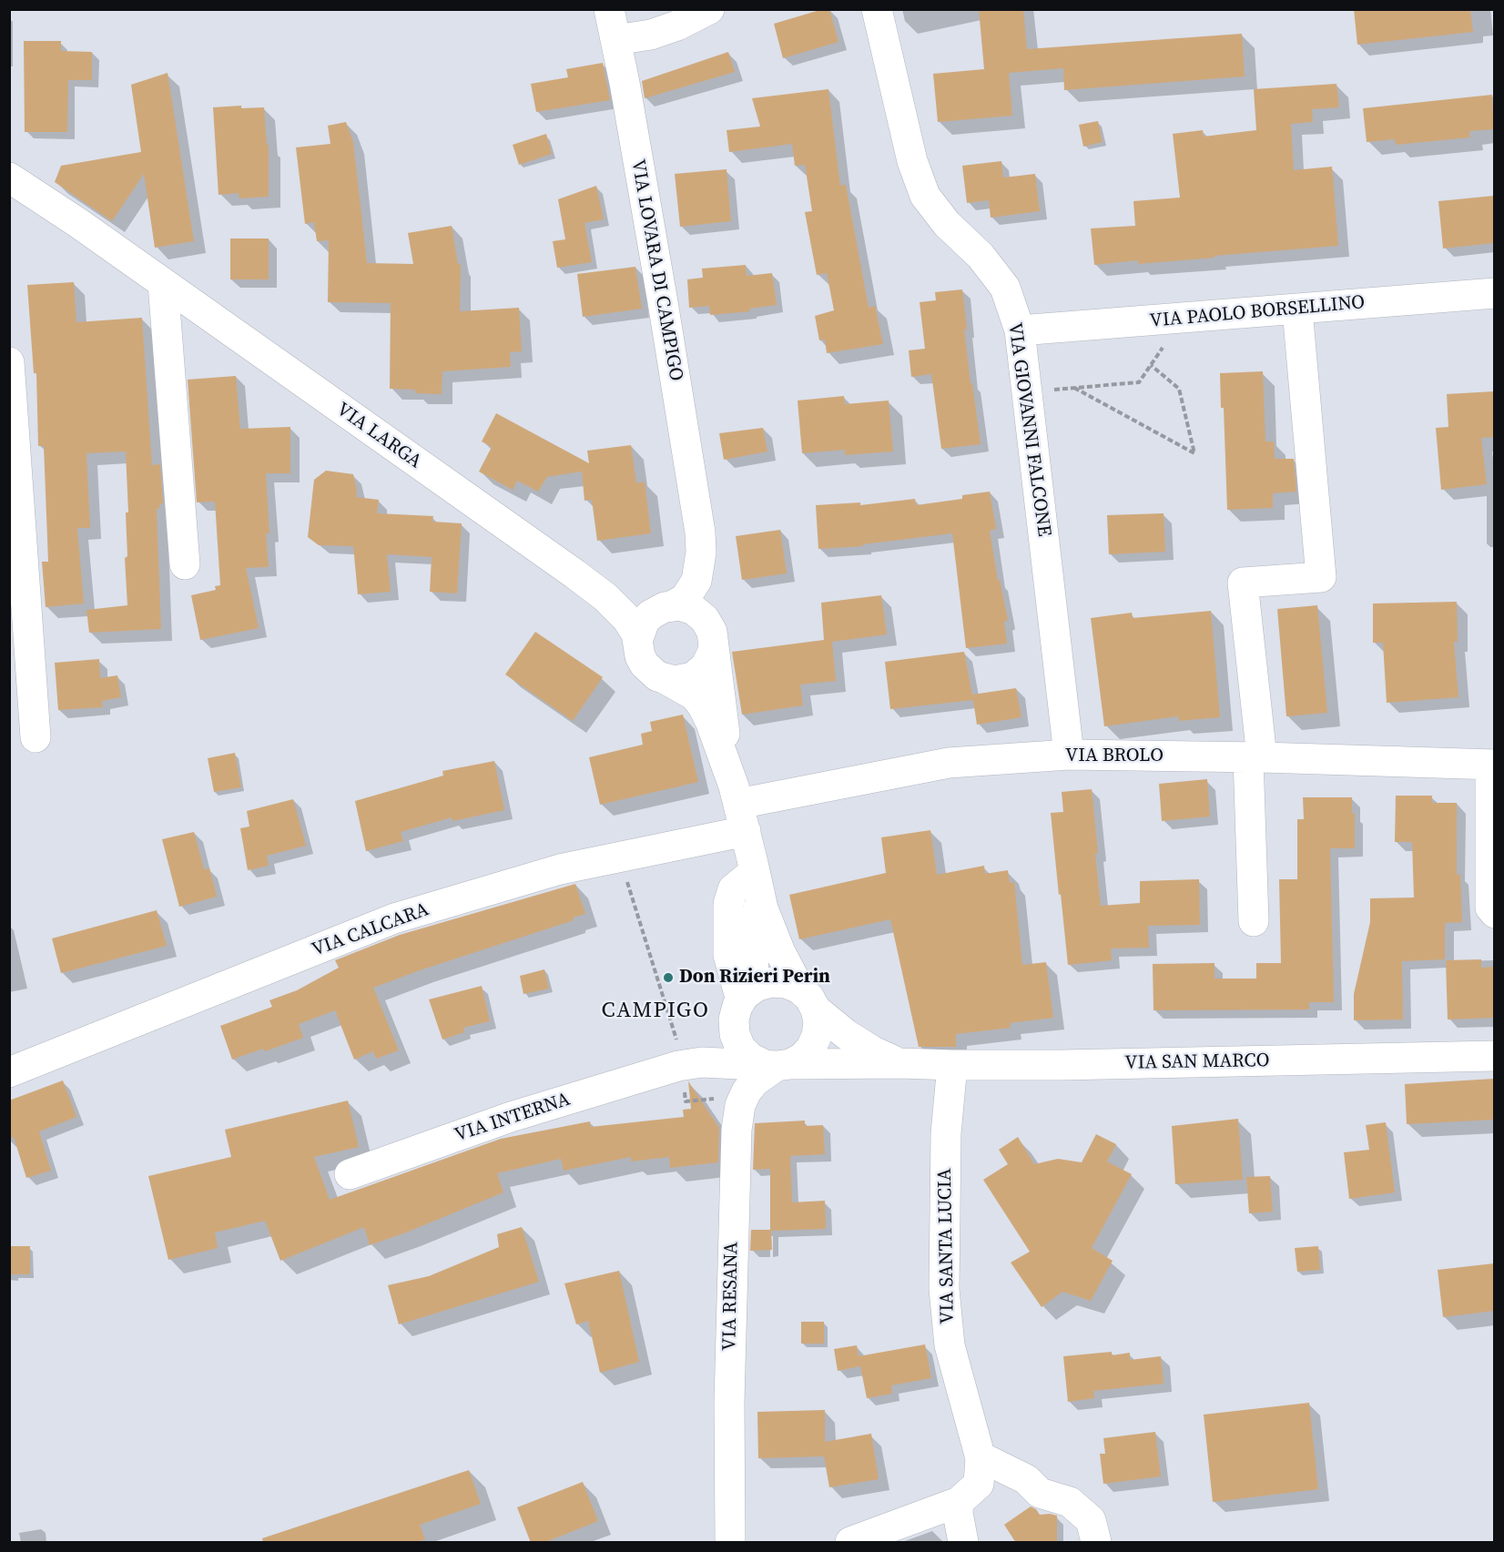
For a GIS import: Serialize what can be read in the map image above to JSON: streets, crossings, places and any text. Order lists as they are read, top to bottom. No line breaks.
{"streets":{"street":["VIA LOVARA DI CAMPIGO","VIA PAOLO BORSELLINO","VIA GIOVANNI FALCONE","VIA LARGA","VIA BROLO","VIA CALCARA","VIA SAN MARCO","VIA INTERNA","VIA SANTA LUCIA","VIA RESANA"]},"crossings":[["VIA LOVARA DI CAMPIGO","VIA LARGA"],["VIA LOVARA DI CAMPIGO","VIA BROLO"],["VIA LOVARA DI CAMPIGO","VIA CALCARA"],["VIA LOVARA DI CAMPIGO","VIA SAN MARCO"],["VIA LOVARA DI CAMPIGO","VIA INTERNA"],["VIA LOVARA DI CAMPIGO","VIA RESANA"],["VIA PAOLO BORSELLINO","VIA GIOVANNI FALCONE"],["VIA GIOVANNI FALCONE","VIA BROLO"],["VIA BROLO","VIA CALCARA"],["VIA SAN MARCO","VIA INTERNA"],["VIA SAN MARCO","VIA SANTA LUCIA"],["VIA SAN MARCO","VIA RESANA"],["VIA INTERNA","VIA RESANA"]],"districts":["CAMPIGO"],"places":["Don Rizieri Perin"]}
